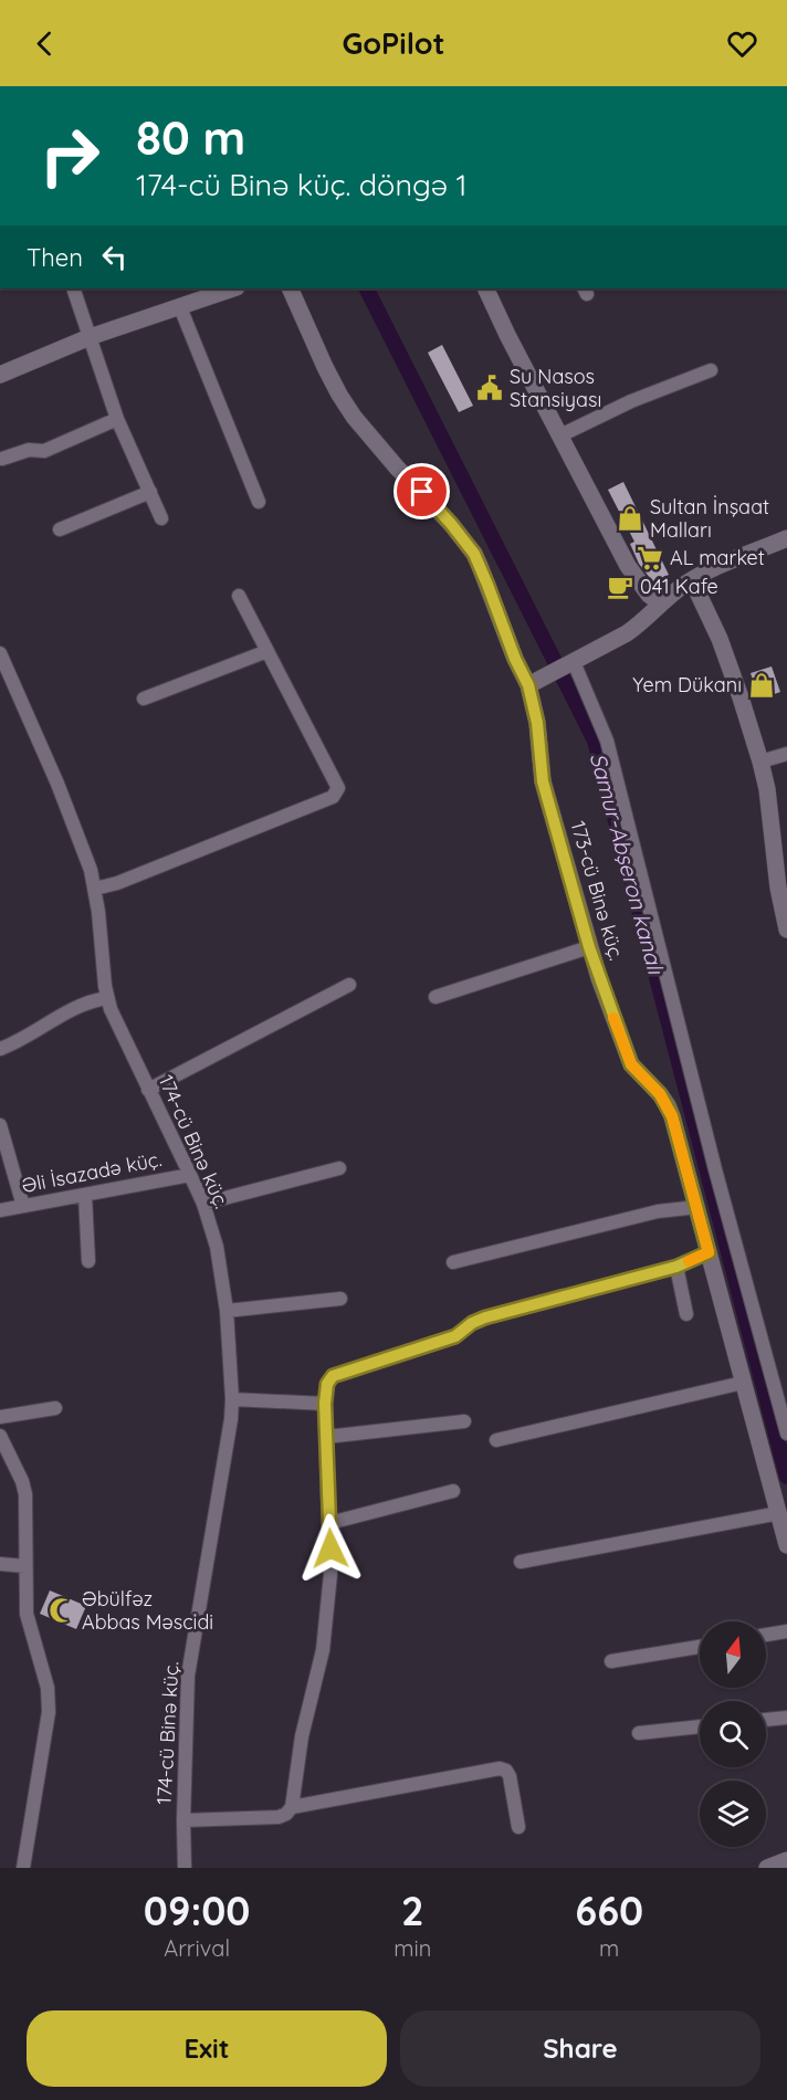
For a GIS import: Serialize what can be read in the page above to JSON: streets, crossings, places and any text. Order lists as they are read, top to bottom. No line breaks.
{"streets":{"street":["173-cü Binə küç.","174-cü Binə küç.","Əli İsazadə küç."]},"crossings":[["174-cü Binə küç.","Əli İsazadə küç."]],"water":["Samur-Abşeron kanalı"],"places":{"public building":["Su Nasos Stansiyası"],"shop":["Sultan İnşaat Malları","Yem Dükanı"],"supermarket":["AL market"],"cafe":["041 Kafe"],"mosque":["Əbülfəz Abbas Məscidi"]},"north":"top","page":{"header":"GoPilot","turn":["80 m","174-cü Binə küç. döngə 1"],"then":"Then","eta":["09:00","Arrival","2","min","660","m"],"buttons":["Exit","Share"]}}
